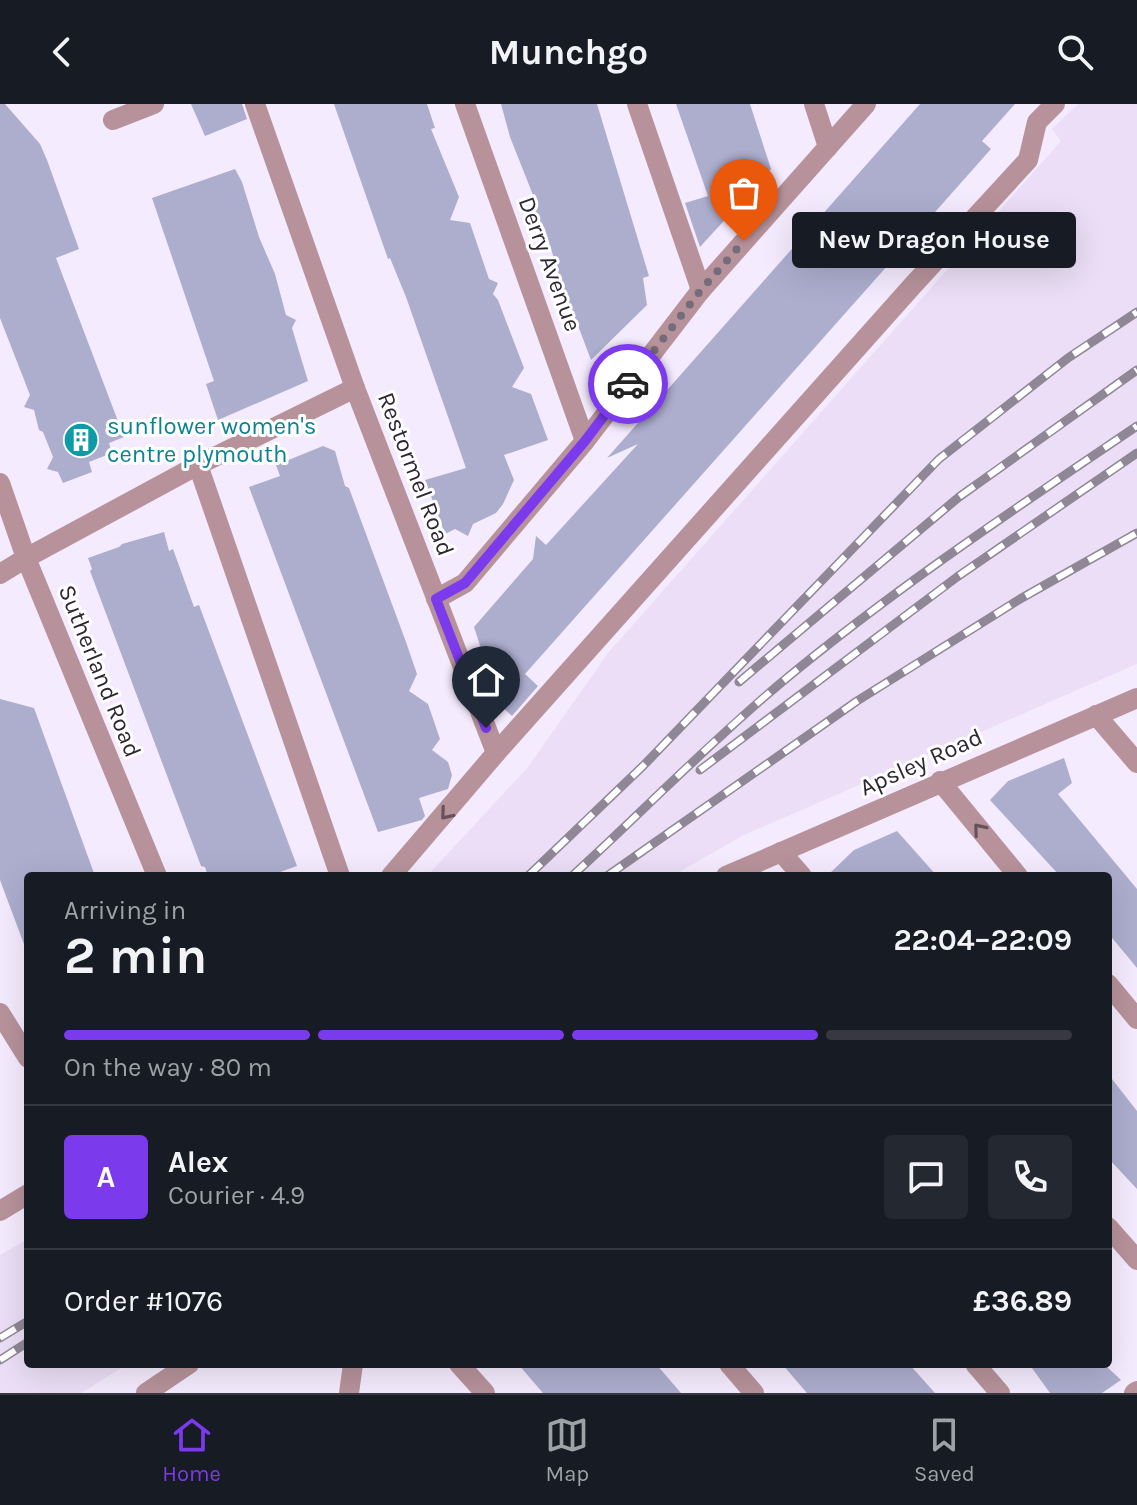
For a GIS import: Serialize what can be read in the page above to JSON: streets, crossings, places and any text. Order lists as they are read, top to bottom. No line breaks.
{"streets":{"street":["Derry Avenue","Restormel Road","Sutherland Road","Apsley Road"]},"places":{"other":["New Dragon House"],"building":["sunflower women's centre plymouth"]},"page":{"header":"Munchgo","bubble":"New Dragon House","heading":["2 min","Arriving in","22:04–22:09"],"panel":["Alex","Courier · 4.9","Order #1076","£36.89"],"bar":"On the way · 80 m","round":"A","tabs":["Home","Map","Saved"]}}
